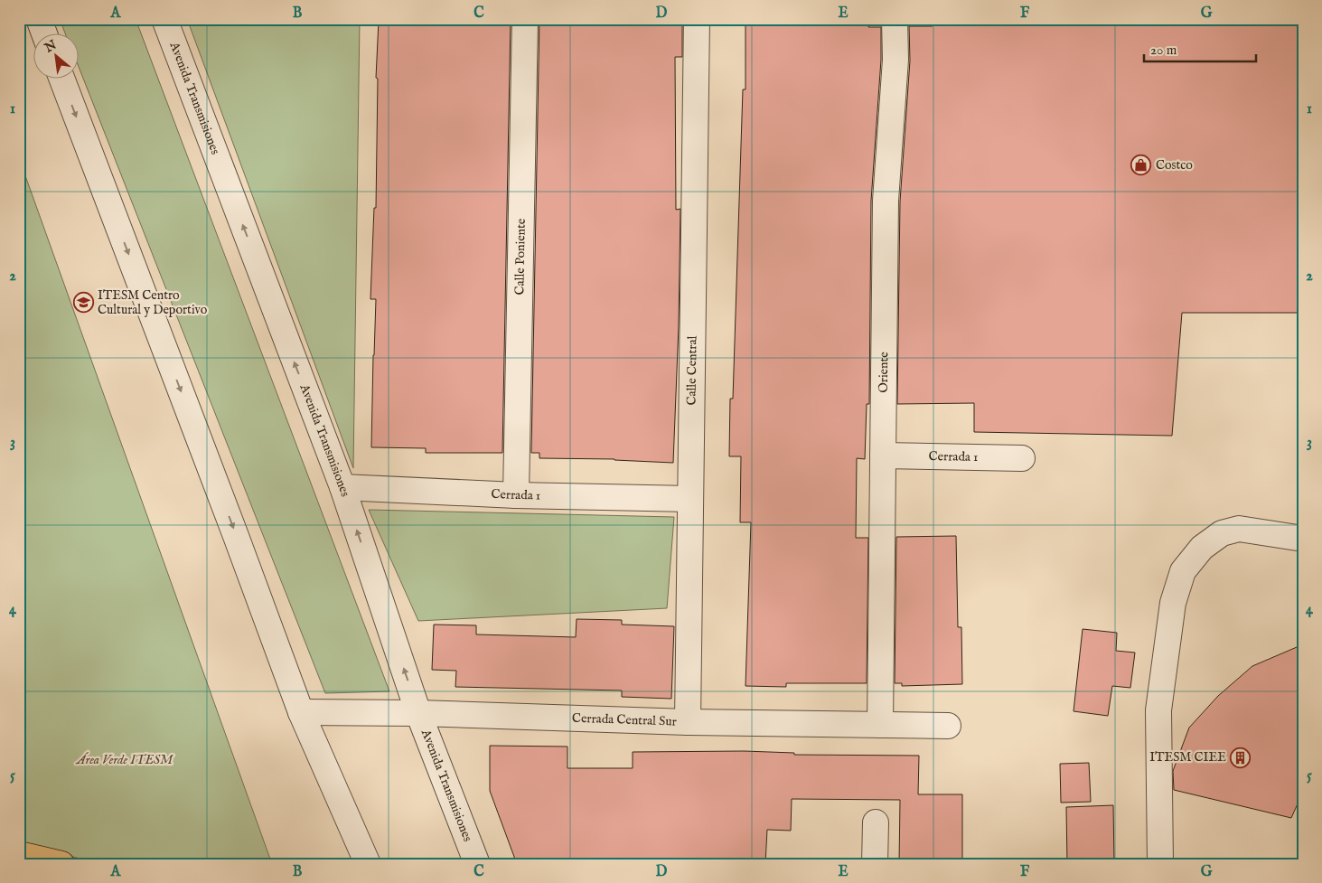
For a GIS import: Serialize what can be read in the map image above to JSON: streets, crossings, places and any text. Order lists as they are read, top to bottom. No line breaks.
{"streets":{"street":["Avenida Transmisiones","Calle Poniente","Calle Central","Oriente","Cerrada 1","Cerrada Central Sur"]},"crossings":[["Avenida Transmisiones","Cerrada 1"],["Avenida Transmisiones","Cerrada Central Sur"],["Calle Poniente","Cerrada 1"],["Calle Central","Cerrada 1"],["Calle Central","Cerrada Central Sur"],["Oriente","Cerrada 1"],["Oriente","Cerrada Central Sur"]],"parks":["Área Verde ITESM"],"places":{"shop":["Costco"],"school or university":["ITESM Centro Cultural y Deportivo"],"building":["ITESM CIEE"]},"scale_bar":"20 m","north":"top left","grid":{"columns":["A","B","C","D","E","F","G"],"rows":["1","2","3","4","5"]}}
